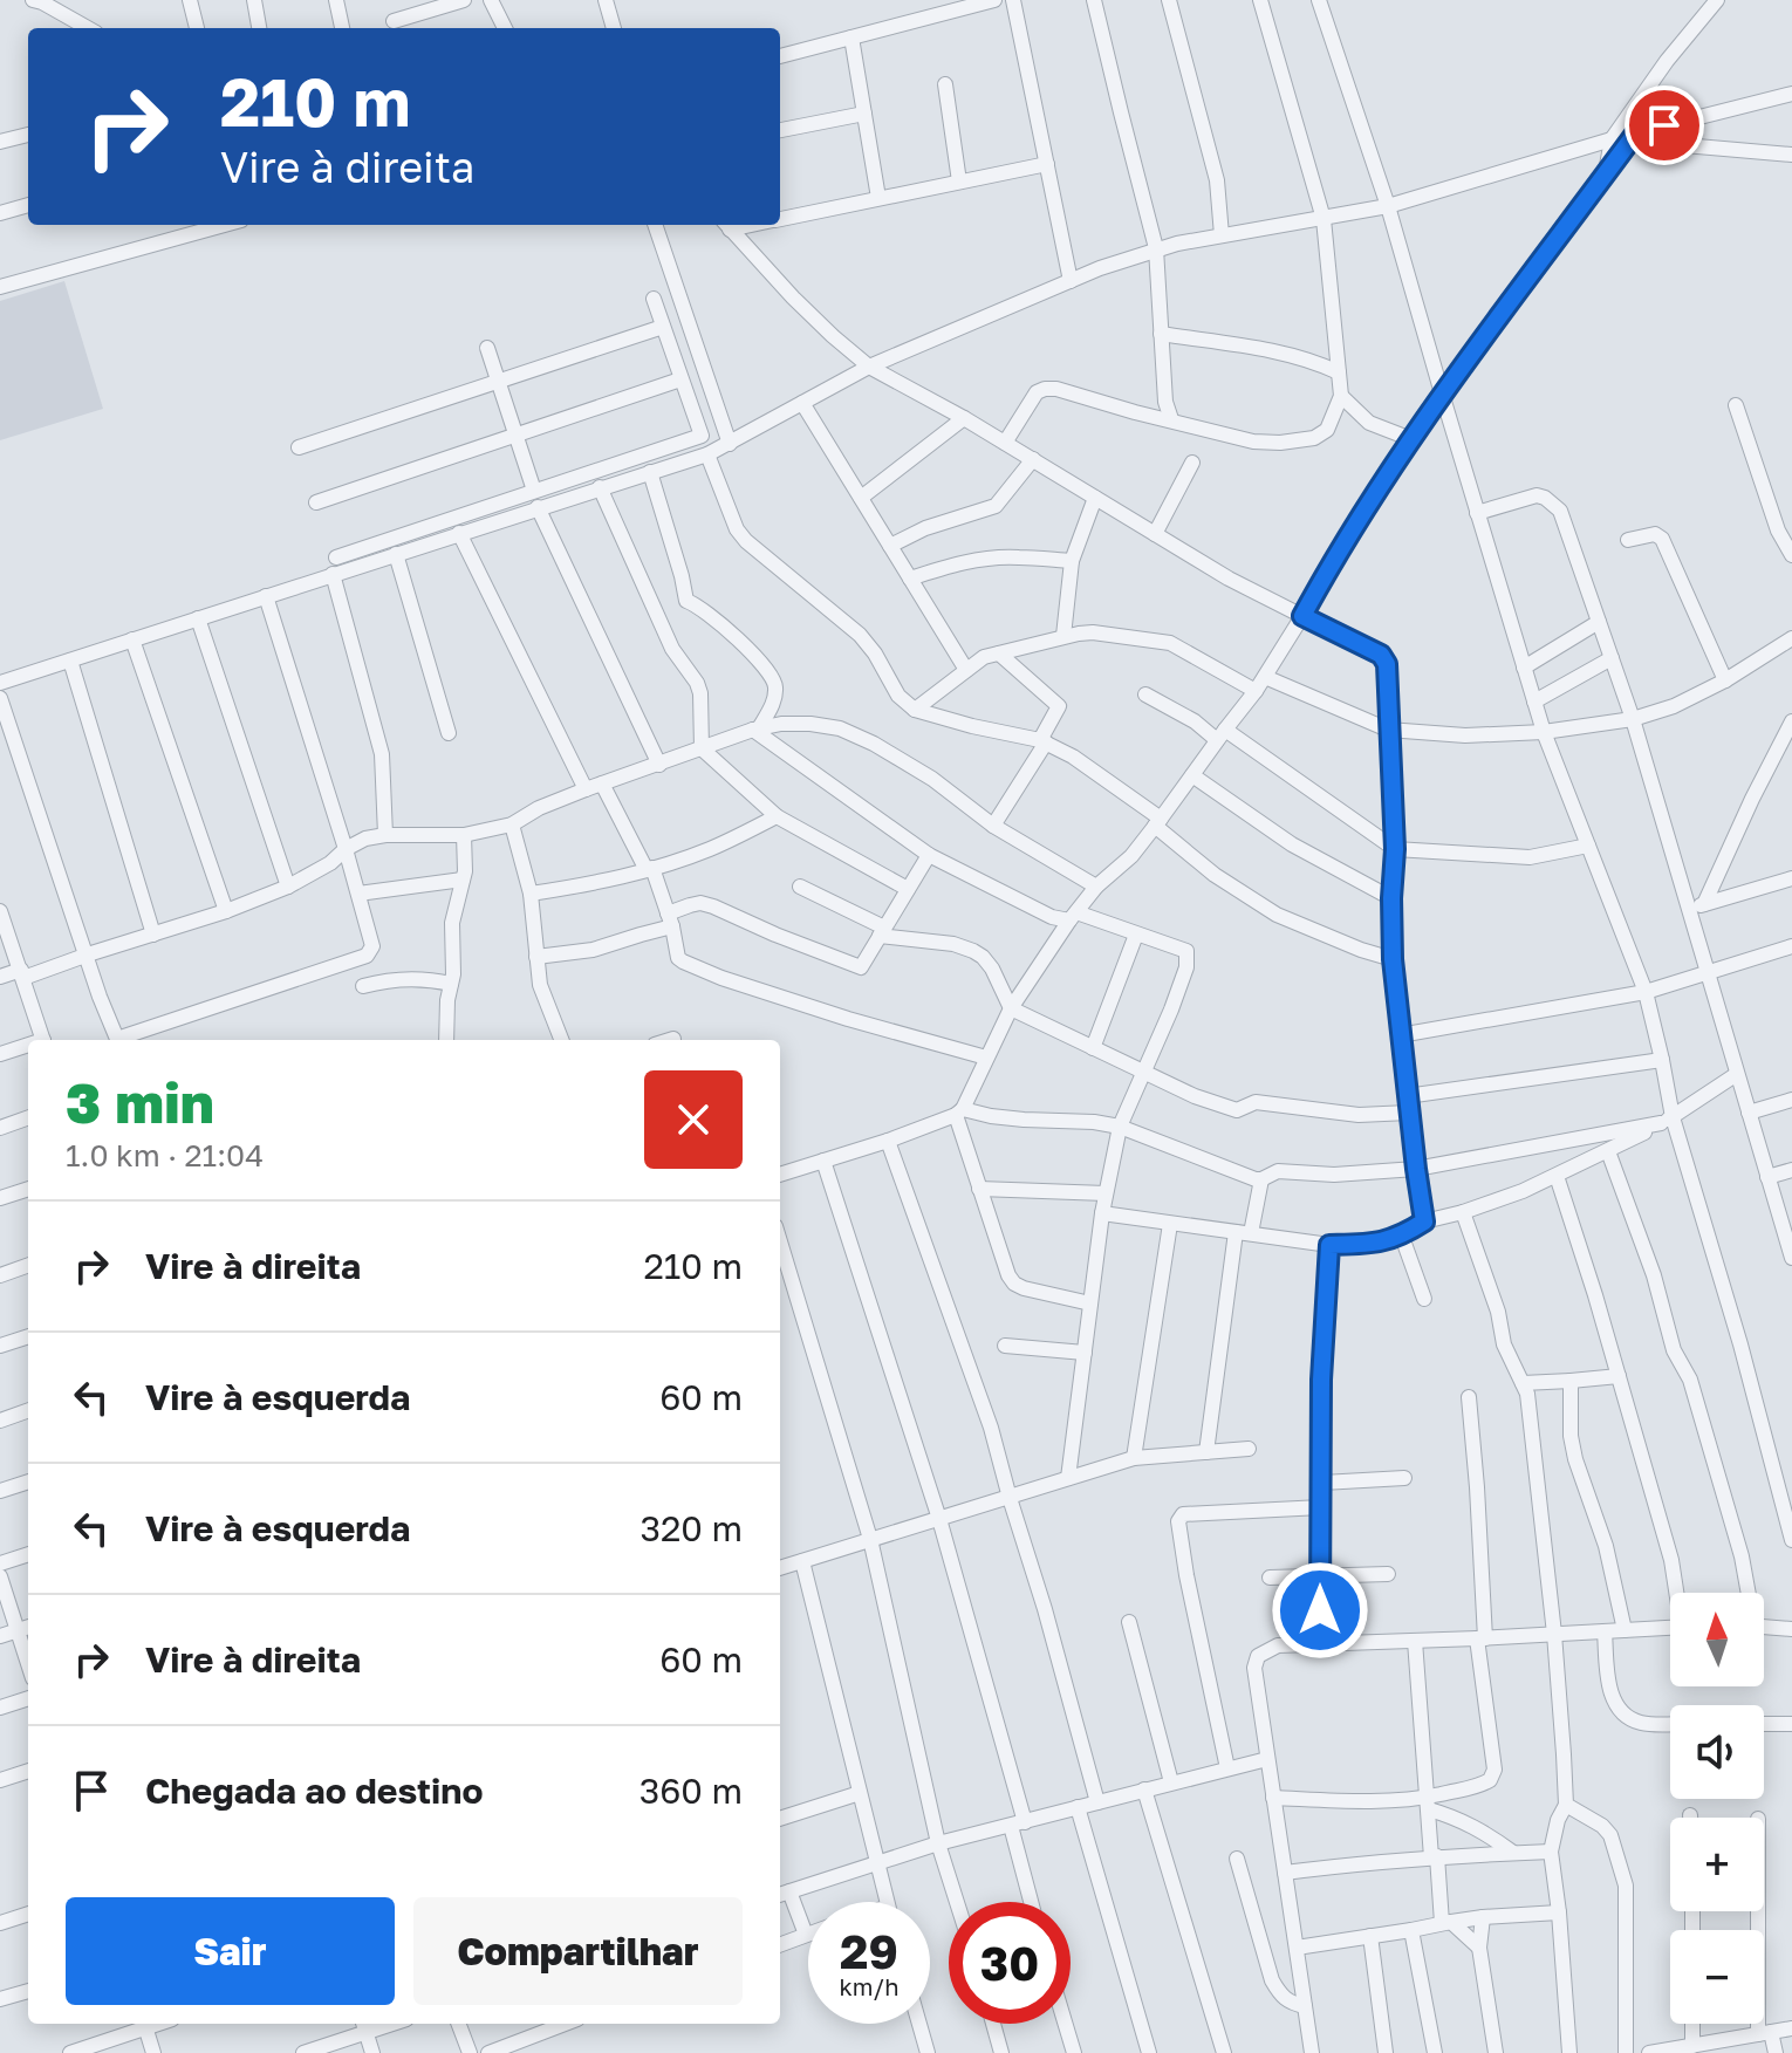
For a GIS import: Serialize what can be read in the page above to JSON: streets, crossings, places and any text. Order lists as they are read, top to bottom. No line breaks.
{"north":"top","page":{"turn":["210 m","Vire à direita"],"heading":["3 min","1.0 km · 21:04"],"list":[{"name":"Vire à direita","value":"210 m"},{"name":"Vire à esquerda","value":"60 m"},{"name":"Vire à esquerda","value":"320 m"},{"name":"Vire à direita","value":"60 m"},{"name":"Chegada ao destino","value":"360 m"}],"map_buttons":["+","−"],"buttons":["Sair","Compartilhar"],"speed":"29 km/h","limit":"30"}}
